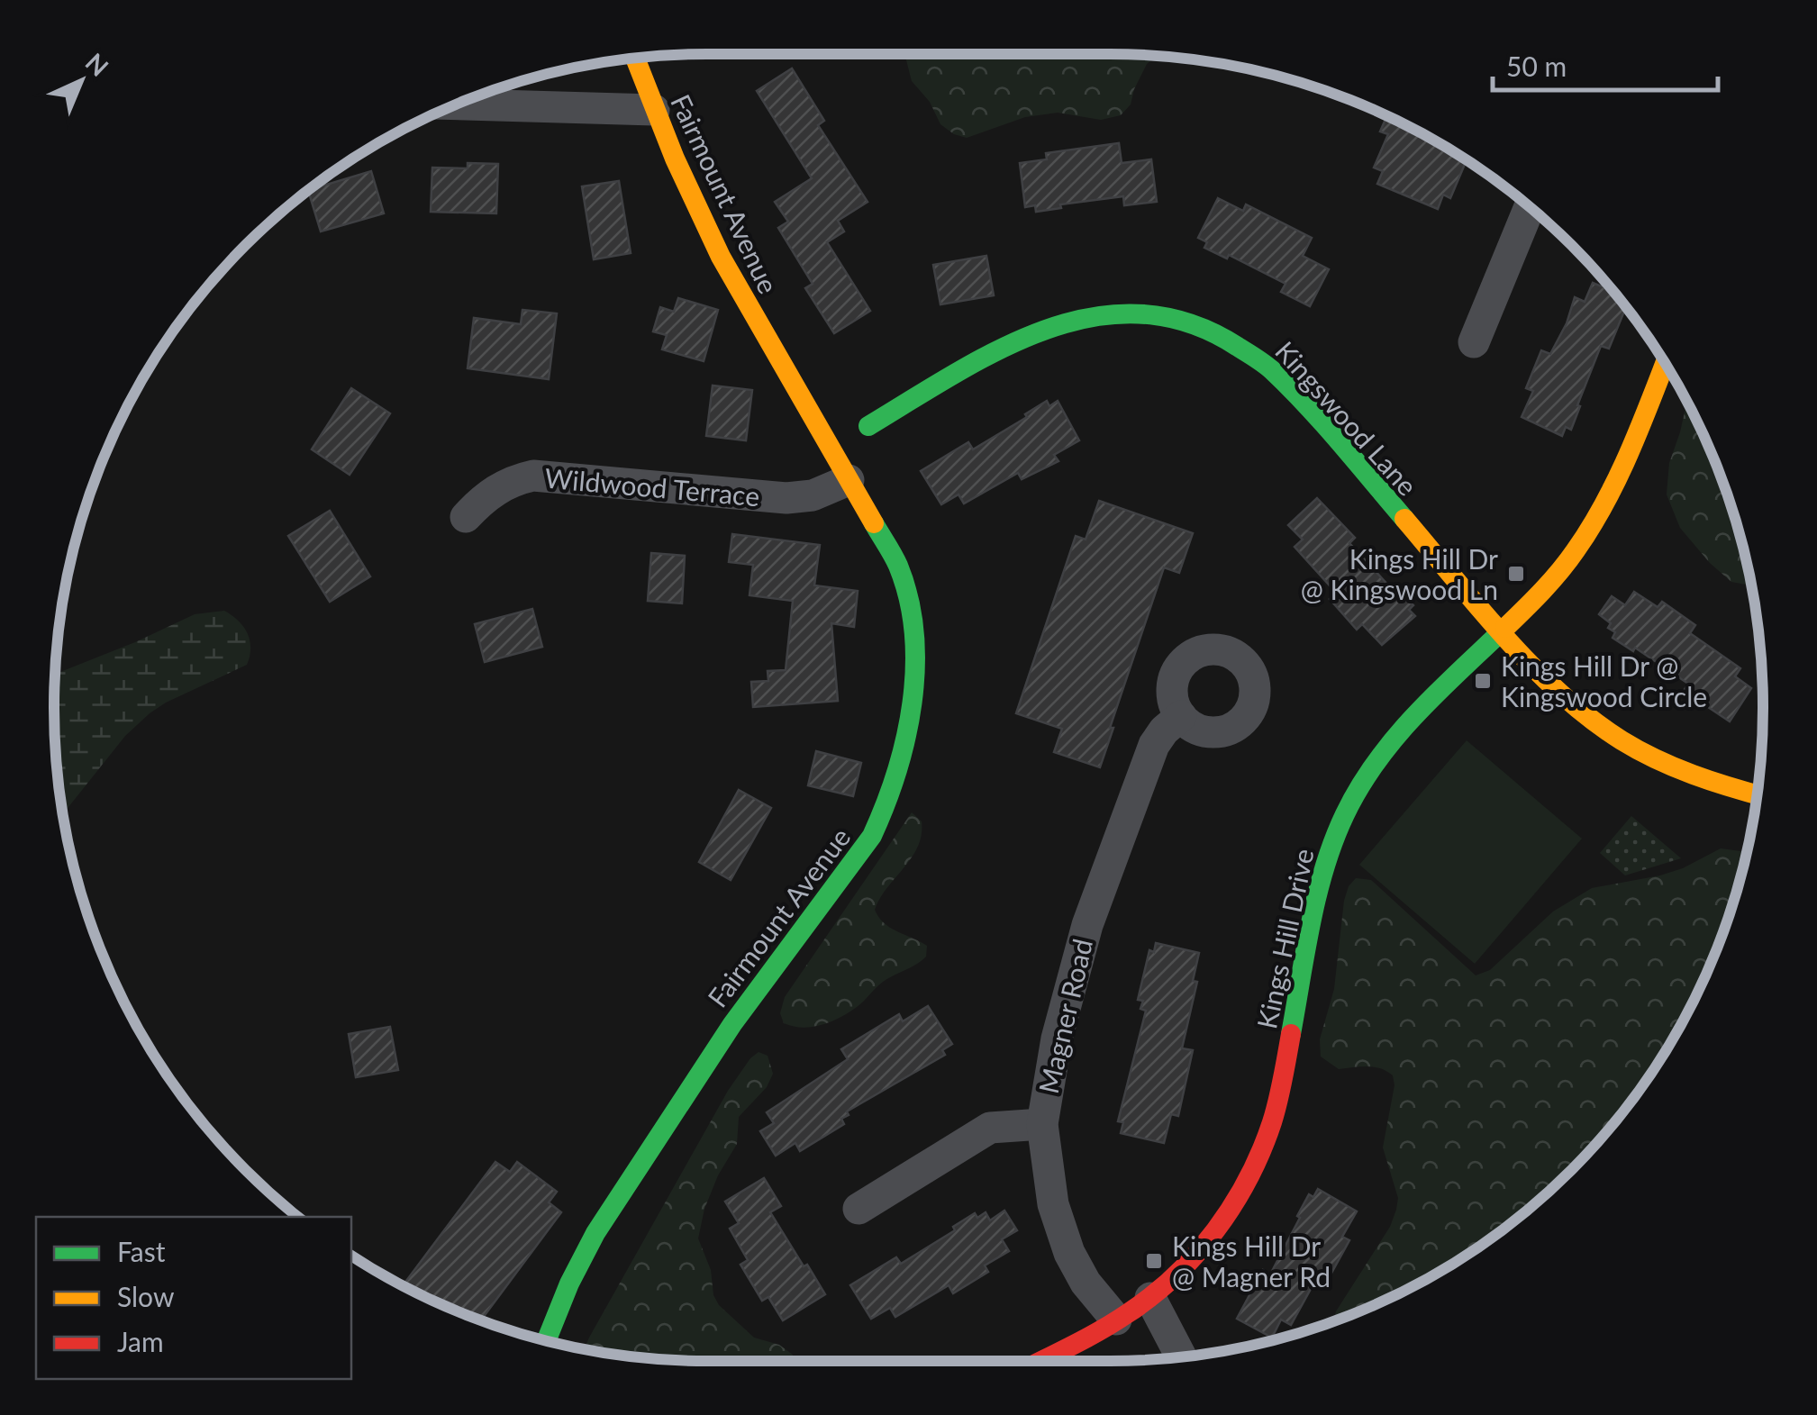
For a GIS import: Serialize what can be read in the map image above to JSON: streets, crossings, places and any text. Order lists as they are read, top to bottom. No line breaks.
{"streets":{"street":["Fairmount Avenue","Kingswood Lane","Wildwood Terrace","Kings Hill Drive","Magner Road"]},"crossings":[["Fairmount Avenue","Wildwood Terrace"],["Kingswood Lane","Kings Hill Drive"],["Kings Hill Drive","Magner Road"]],"places":{"transit":["Kings Hill Dr @ Kingswood Ln","Kings Hill Dr @ Kingswood Circle","Kings Hill Dr @ Magner Rd"]},"legend":["Fast","Slow","Jam"],"scale_bar":"50 m","north":"top right"}
